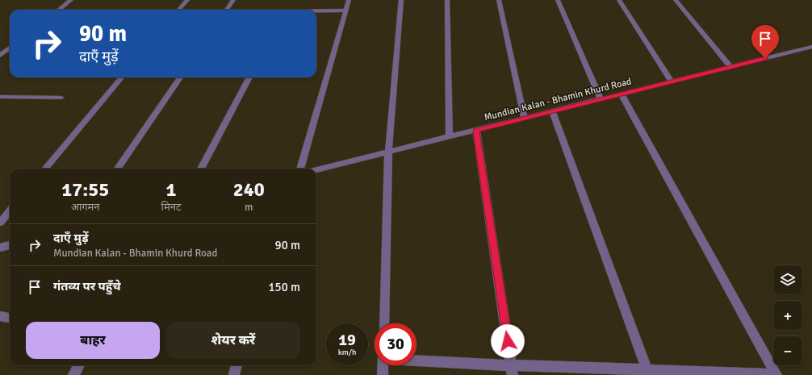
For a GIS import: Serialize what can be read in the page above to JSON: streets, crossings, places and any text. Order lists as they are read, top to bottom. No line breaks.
{"streets":{"street":["Mundian Kalan - Bhamin Khurd Road"]},"page":{"turn":["90 m","दाएँ मुड़ें"],"eta":["17:55","आगमन","1","मिनट","240","m"],"list":[{"name":"दाएँ मुड़ें","note":"Mundian Kalan - Bhamin Khurd Road","value":"90 m"},{"name":"गंतव्य पर पहुँचे","value":"150 m"}],"map_buttons":["+","−"],"buttons":["बाहर","शेयर करें"],"speed":"19 km/h","limit":"30"}}
